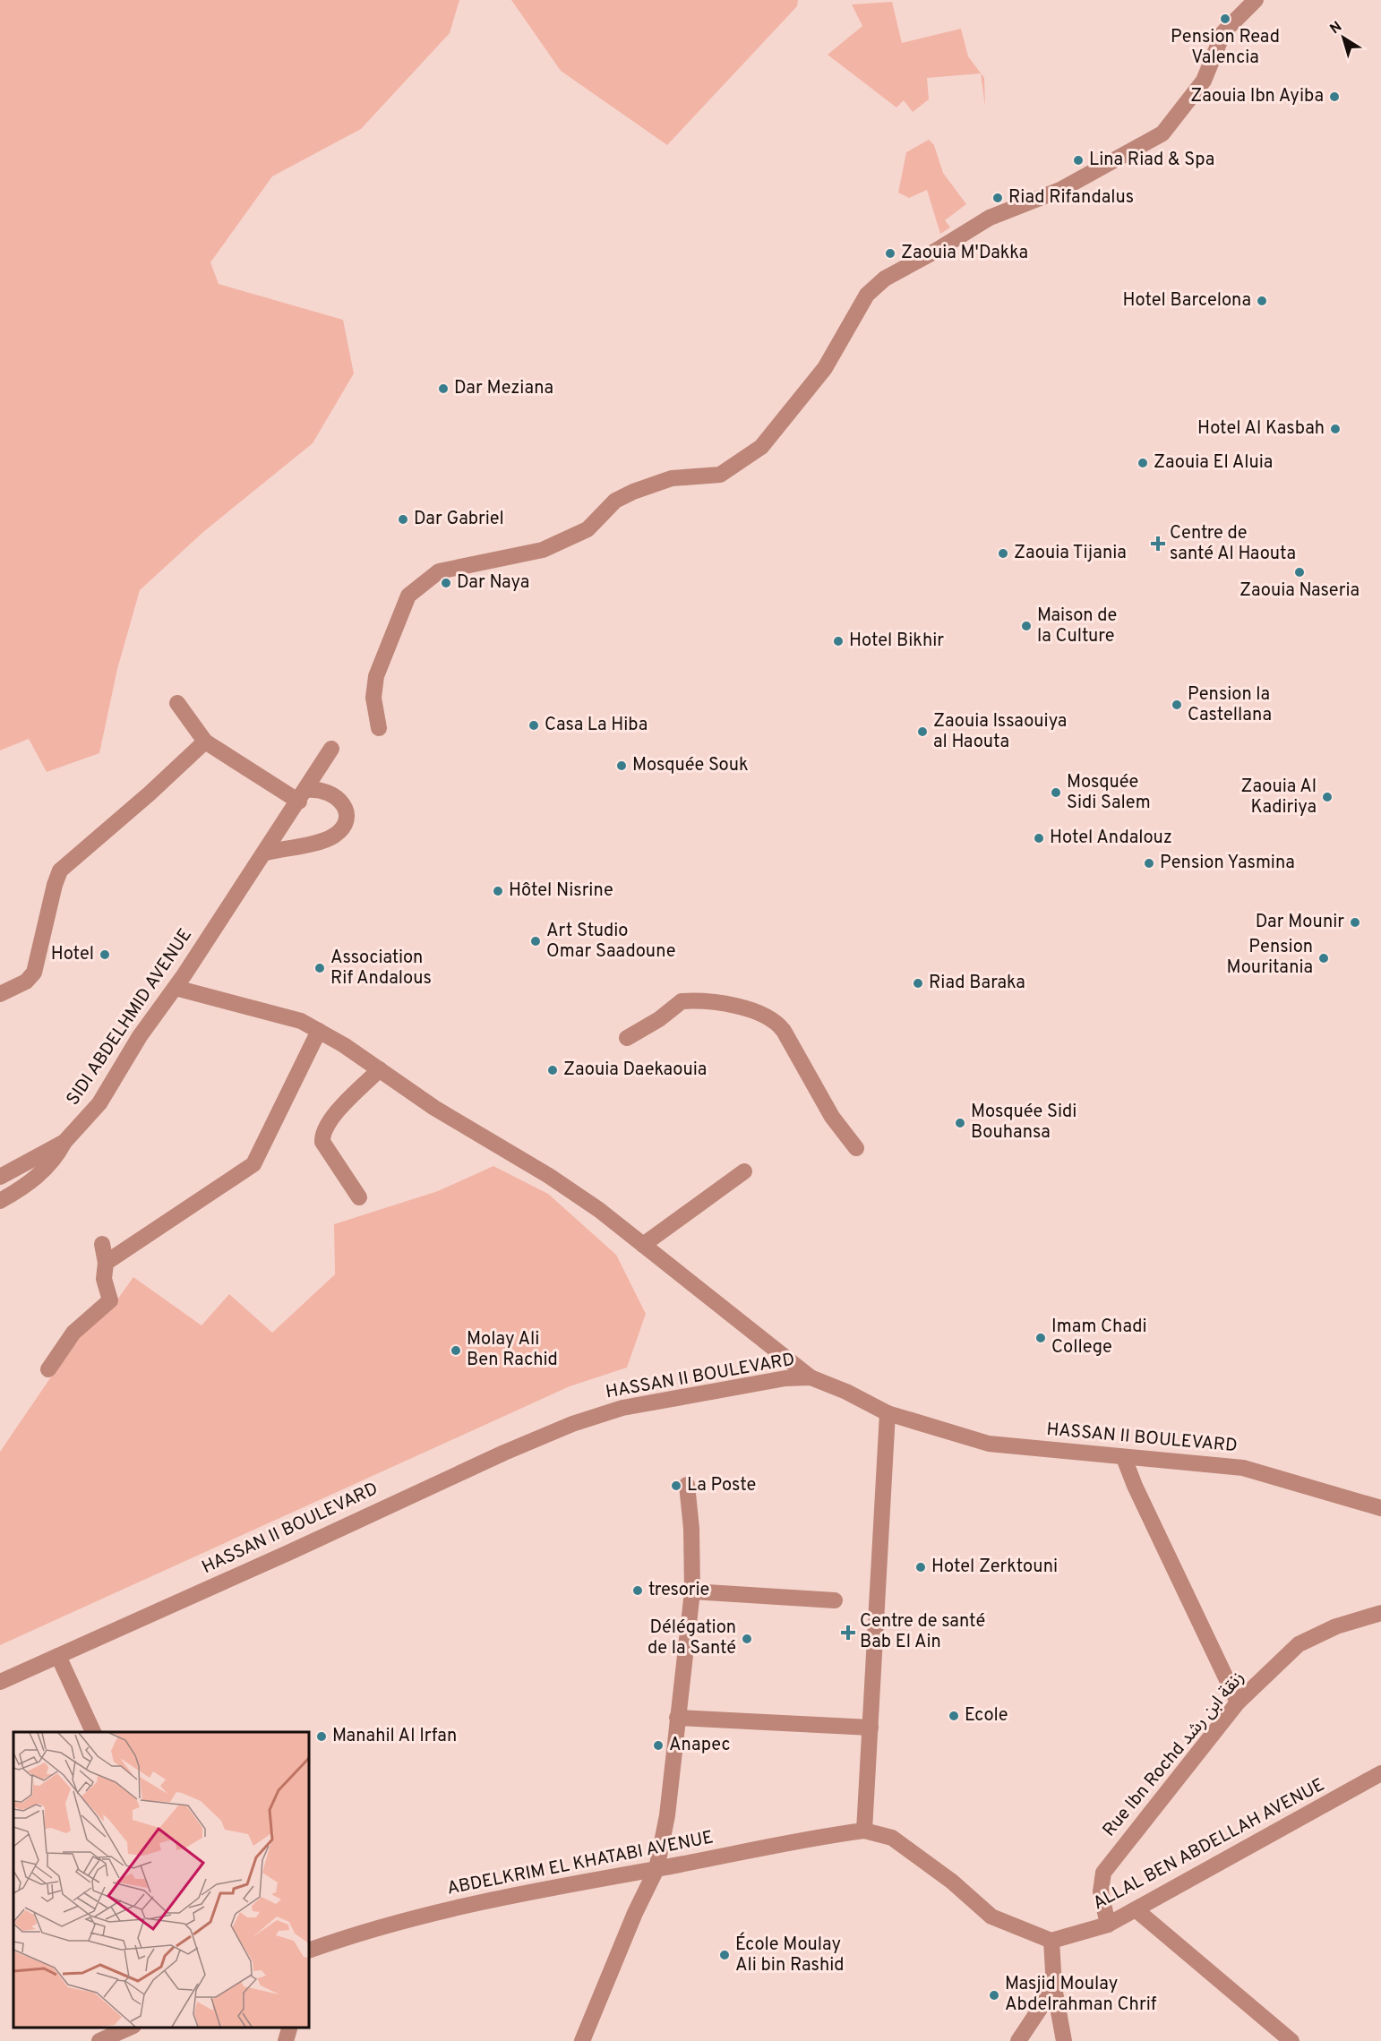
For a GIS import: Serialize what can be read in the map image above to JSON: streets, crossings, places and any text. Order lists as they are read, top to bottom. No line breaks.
{"streets":{"street":["SIDI ABDELHMID AVENUE","HASSAN II BOULEVARD","Rue Ibn Rochd زنقة ابن رشد","ALLAL BEN ABDELLAH AVENUE","ABDELKRIM EL KHATABI AVENUE"]},"crossings":[["Rue Ibn Rochd زنقة ابن رشد","ALLAL BEN ABDELLAH AVENUE"]],"places":{"other":["Pension Read Valencia","Zaouia Ibn Ayiba","Lina Riad & Spa","Riad Rifandalus","Zaouia M'Dakka","Hotel Barcelona","Dar Meziana","Hotel Al Kasbah","Zaouia El Aluia","Dar Gabriel","Zaouia Tijania","Zaouia Naseria","Dar Naya","Maison de la Culture","Hotel Bikhir","Pension la Castellana","Casa La Hiba","Zaouia Issaouiya al Haouta","Mosquée Souk","Mosquée Sidi Salem","Zaouia Al Kadiriya","Hotel Andalouz","Pension Yasmina","Hôtel Nisrine","Dar Mounir","Art Studio Omar Saadoune","Hotel","Pension Mouritania","Association Rif Andalous","Riad Baraka","Zaouia Daekaouia","Mosquée Sidi Bouhansa","Imam Chadi College","Molay Ali Ben Rachid","La Poste","Hotel Zerktouni","tresorie","Délégation de la Santé","Ecole","Manahil Al Irfan","Anapec","École Moulay Ali bin Rashid","Masjid Moulay Abdelrahman Chrif"],"health":["Centre de santé Al Haouta","Centre de santé Bab El Ain"]},"north":"top left"}
